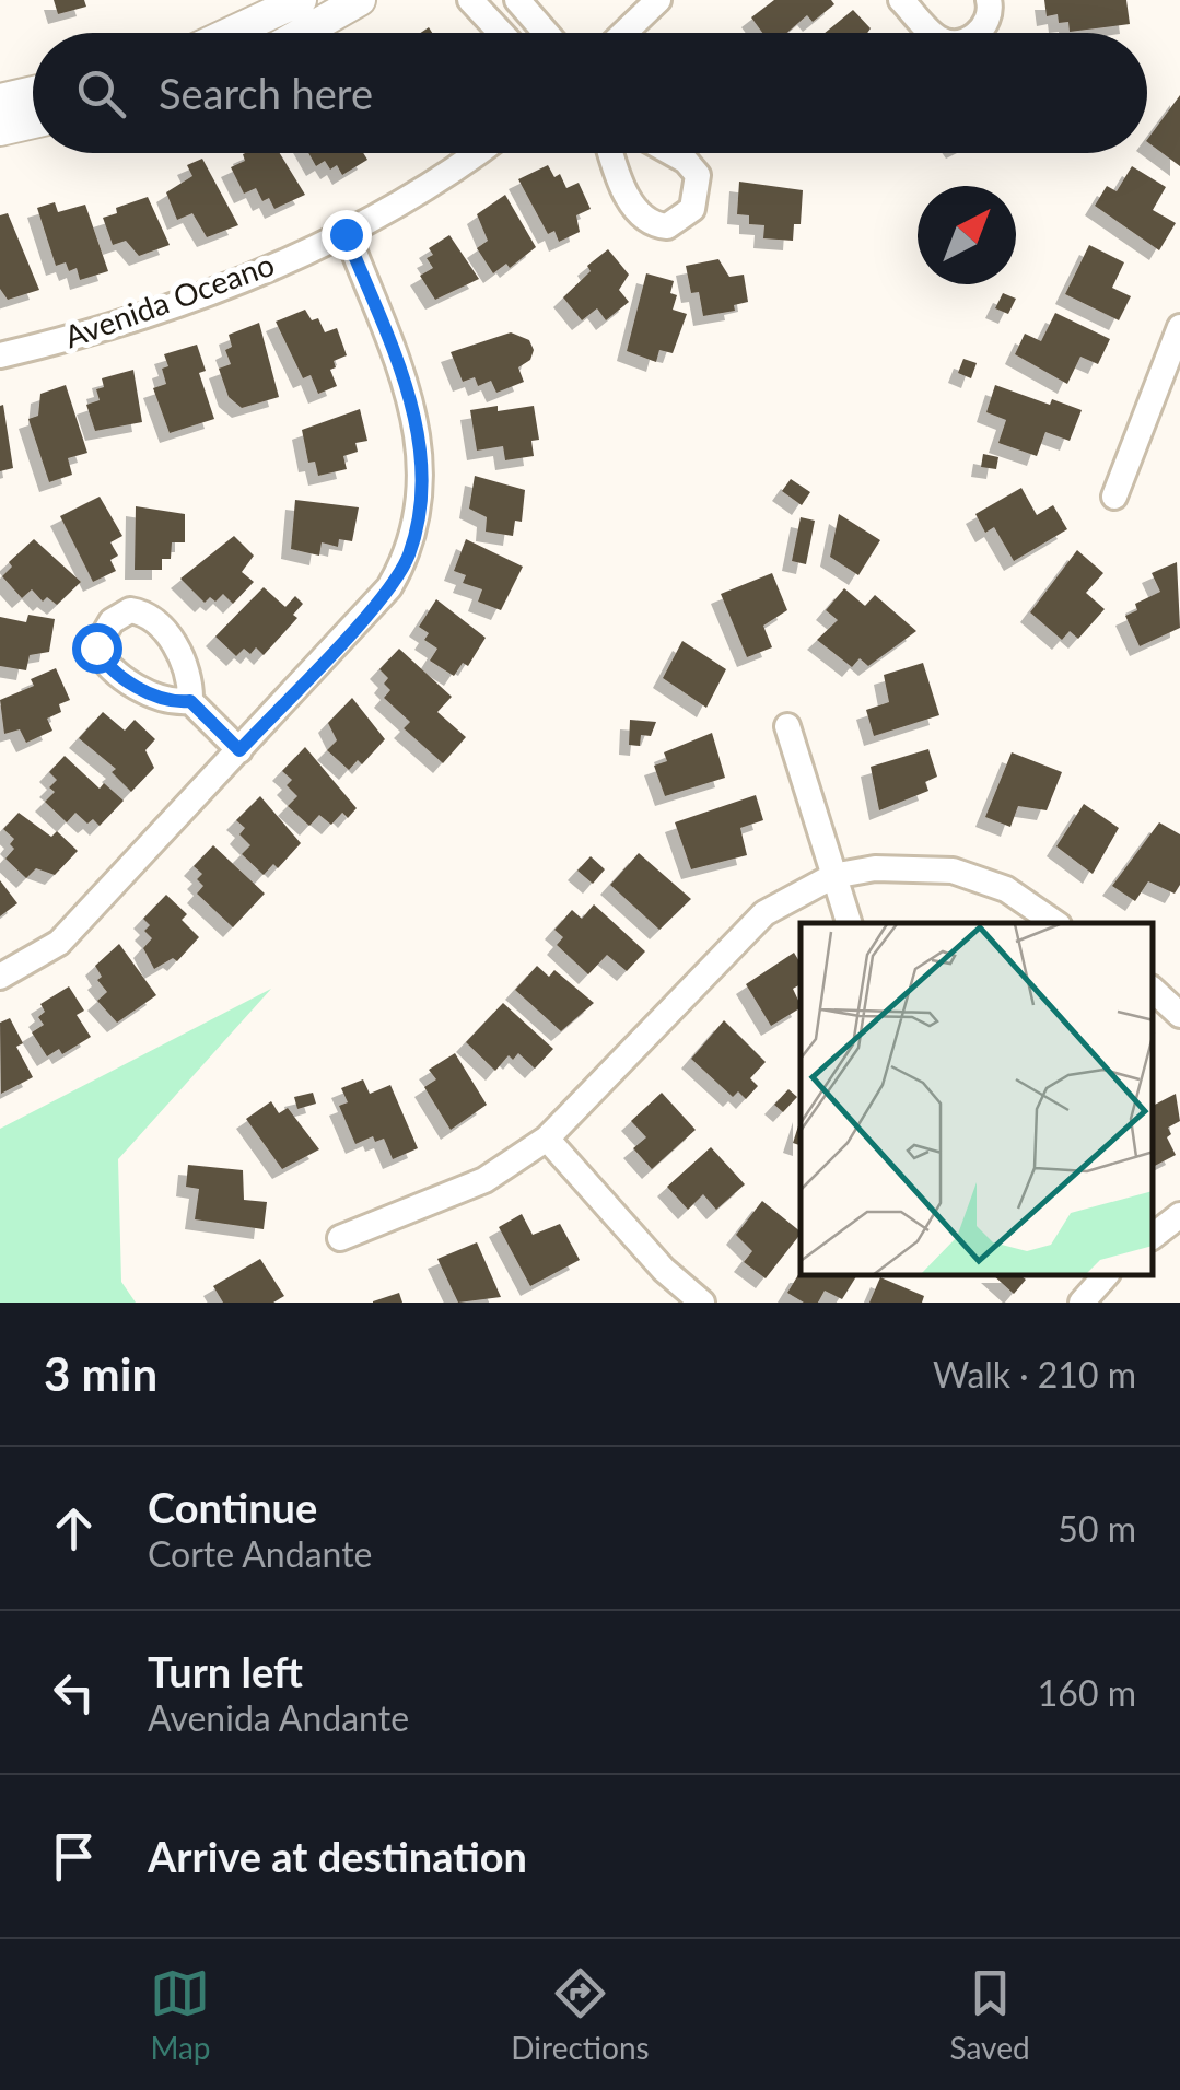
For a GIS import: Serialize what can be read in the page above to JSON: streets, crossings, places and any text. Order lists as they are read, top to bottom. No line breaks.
{"streets":{"street":["Avenida Oceano"]},"north":"top right","page":{"search":"Search here","heading":["3 min","Walk · 210 m"],"list":[["Continue","Corte Andante","50 m"],["Turn left","Avenida Andante","160 m"],"Arrive at destination"],"nav":["Map","Directions","Saved"]}}
